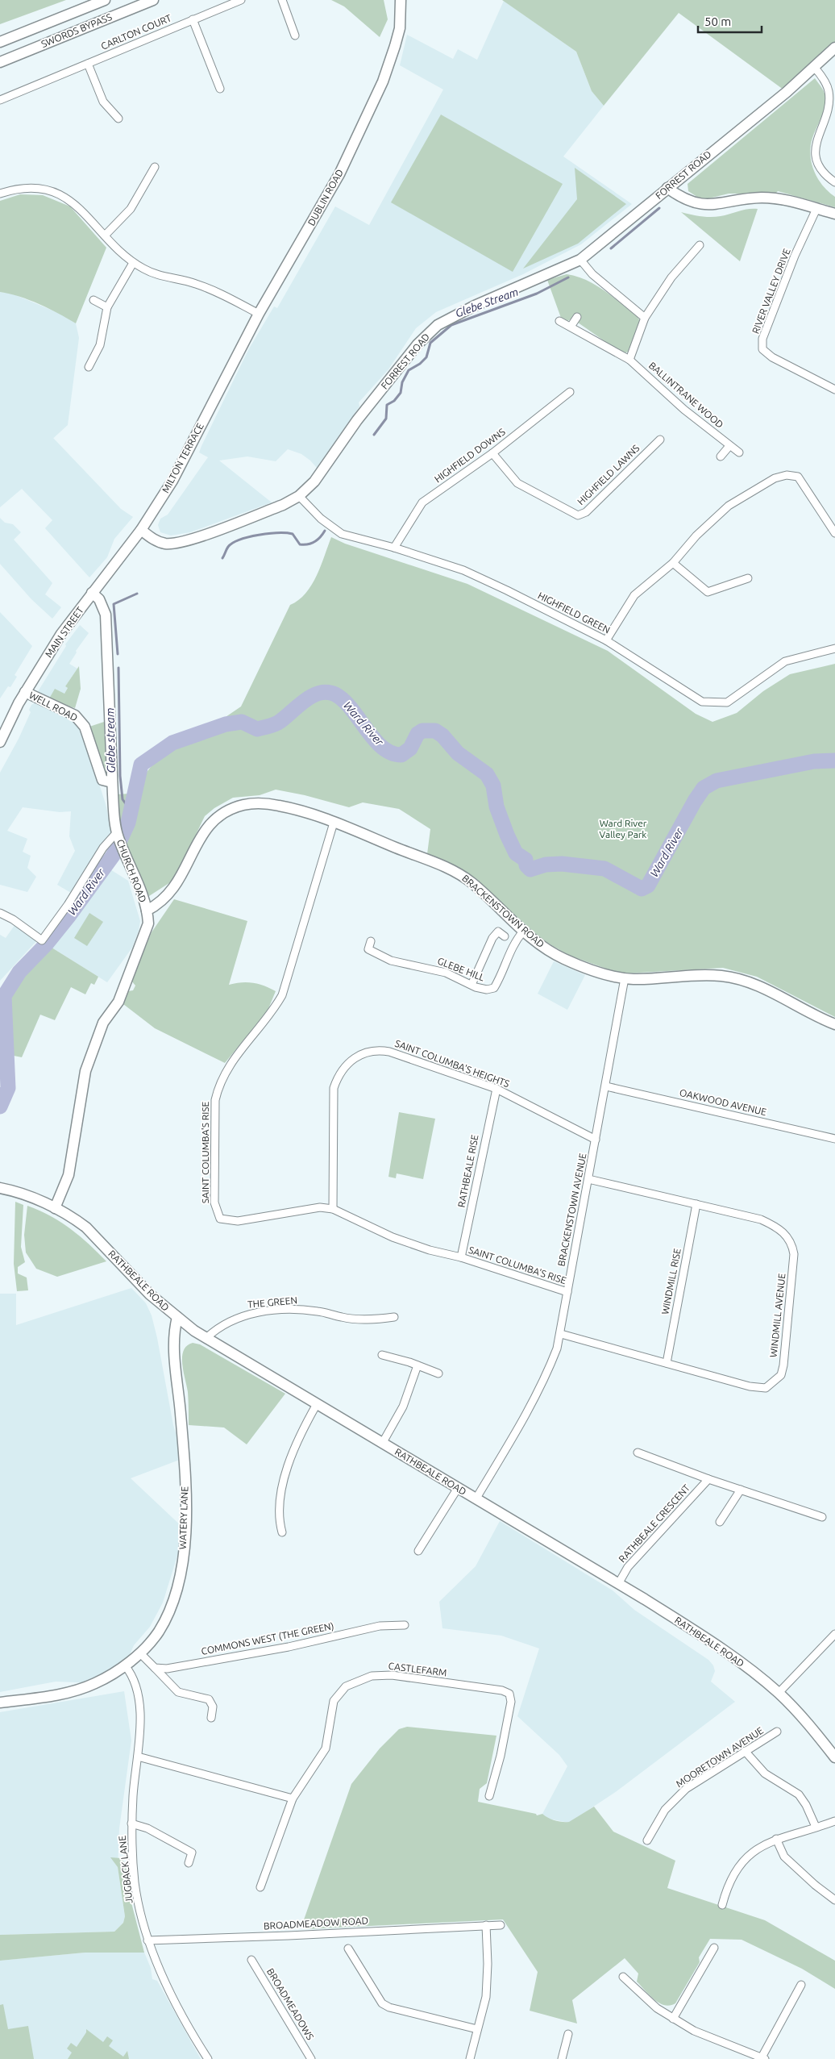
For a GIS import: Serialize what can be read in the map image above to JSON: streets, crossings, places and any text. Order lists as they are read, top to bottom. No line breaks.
{"streets":{"street":["SWORDS BYPASS","CARLTON COURT","FORREST ROAD","DUBLIN ROAD","RIVER VALLEY DRIVE","BALLINTRANE WOOD","HIGHFIELD DOWNS","MILTON TERRACE","HIGHFIELD LAWNS","HIGHFIELD GREEN","MAIN STREET","WELL ROAD","CHURCH ROAD","BRACKENSTOWN ROAD","GLEBE HILL","SAINT COLUMBA'S HEIGHTS","OAKWOOD AVENUE","SAINT COLUMBA'S RISE","RATHBEALE RISE","BRACKENSTOWN AVENUE","RATHBEALE ROAD","WINDMILL RISE","THE GREEN","WINDMILL AVENUE","WATERY LANE","RATHBEALE CRESCENT","COMMONS WEST (THE GREEN)","CASTLEFARM","MOORETOWN AVENUE","JUGBACK LANE","BROADMEADOW ROAD","BROADMEADOWS"]},"crossings":[["FORREST ROAD","MILTON TERRACE"],["FORREST ROAD","HIGHFIELD GREEN"],["FORREST ROAD","MAIN STREET"],["DUBLIN ROAD","MILTON TERRACE"],["HIGHFIELD DOWNS","HIGHFIELD LAWNS"],["HIGHFIELD DOWNS","HIGHFIELD GREEN"],["MILTON TERRACE","MAIN STREET"],["MAIN STREET","WELL ROAD"],["MAIN STREET","CHURCH ROAD"],["WELL ROAD","CHURCH ROAD"],["CHURCH ROAD","BRACKENSTOWN ROAD"],["CHURCH ROAD","RATHBEALE ROAD"],["BRACKENSTOWN ROAD","GLEBE HILL"],["BRACKENSTOWN ROAD","SAINT COLUMBA'S RISE"],["BRACKENSTOWN ROAD","BRACKENSTOWN AVENUE"],["SAINT COLUMBA'S HEIGHTS","SAINT COLUMBA'S RISE"],["SAINT COLUMBA'S HEIGHTS","RATHBEALE RISE"],["SAINT COLUMBA'S HEIGHTS","BRACKENSTOWN AVENUE"],["OAKWOOD AVENUE","BRACKENSTOWN AVENUE"],["SAINT COLUMBA'S RISE","RATHBEALE RISE"],["SAINT COLUMBA'S RISE","BRACKENSTOWN AVENUE"],["BRACKENSTOWN AVENUE","RATHBEALE ROAD"],["BRACKENSTOWN AVENUE","WINDMILL AVENUE"],["RATHBEALE ROAD","THE GREEN"],["RATHBEALE ROAD","WATERY LANE"],["RATHBEALE ROAD","RATHBEALE CRESCENT"],["WINDMILL RISE","WINDMILL AVENUE"],["WATERY LANE","JUGBACK LANE"],["JUGBACK LANE","BROADMEADOW ROAD"]],"water":["Glebe Stream","Ward River","Glebe stream"],"parks":["Ward River Valley Park"],"scale_bar":"50 m"}
